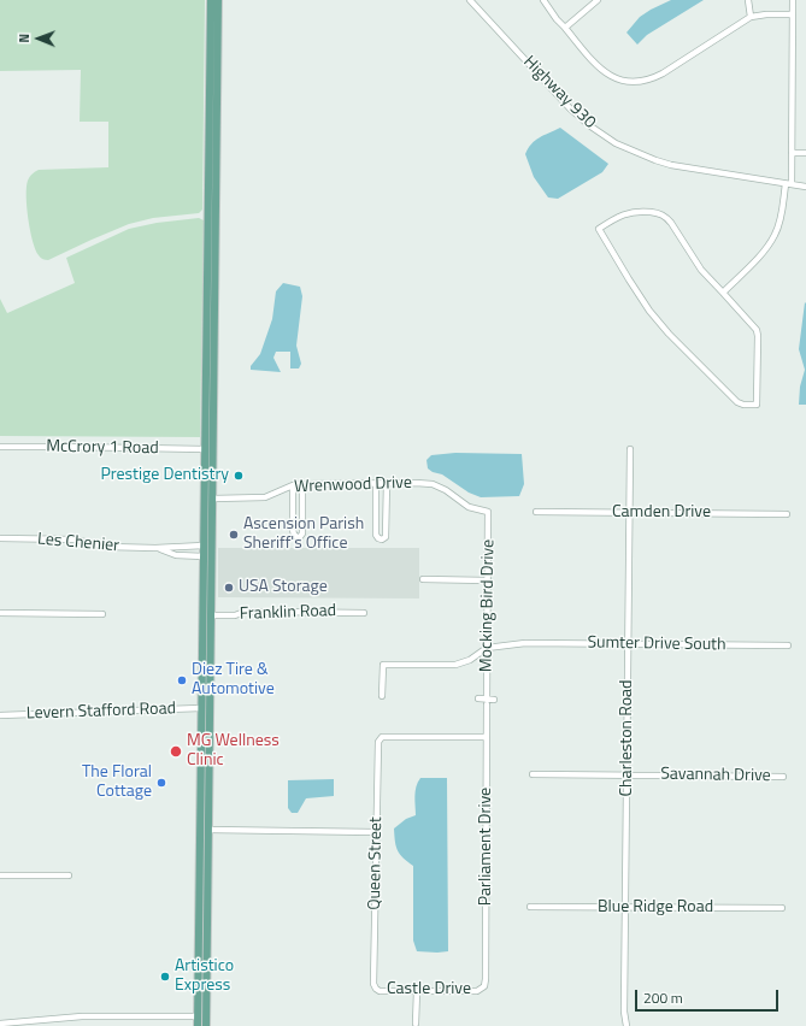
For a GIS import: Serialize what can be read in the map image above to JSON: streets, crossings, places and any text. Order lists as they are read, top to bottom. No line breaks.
{"streets":{"street":["Highway 930","McCrory 1 Road","Wrenwood Drive","Camden Drive","Les Chenier","Mocking Bird Drive","Franklin Road","Sumter Drive South","Levern Stafford Road","Charleston Road","Savannah Drive","Parliament Drive","Queen Street","Blue Ridge Road","Castle Drive"]},"crossings":[["Wrenwood Drive","Mocking Bird Drive"],["Camden Drive","Charleston Road"],["Mocking Bird Drive","Sumter Drive South"],["Mocking Bird Drive","Parliament Drive"],["Sumter Drive South","Charleston Road"],["Charleston Road","Savannah Drive"],["Charleston Road","Blue Ridge Road"],["Parliament Drive","Queen Street"],["Parliament Drive","Castle Drive"],["Queen Street","Castle Drive"]],"places":["Prestige Dentistry","Ascension Parish Sheriff's Office","USA Storage","Diez Tire & Automotive","MG Wellness Clinic","The Floral Cottage","Artistico Express"],"scale_bar":"200 m","north":"left"}
